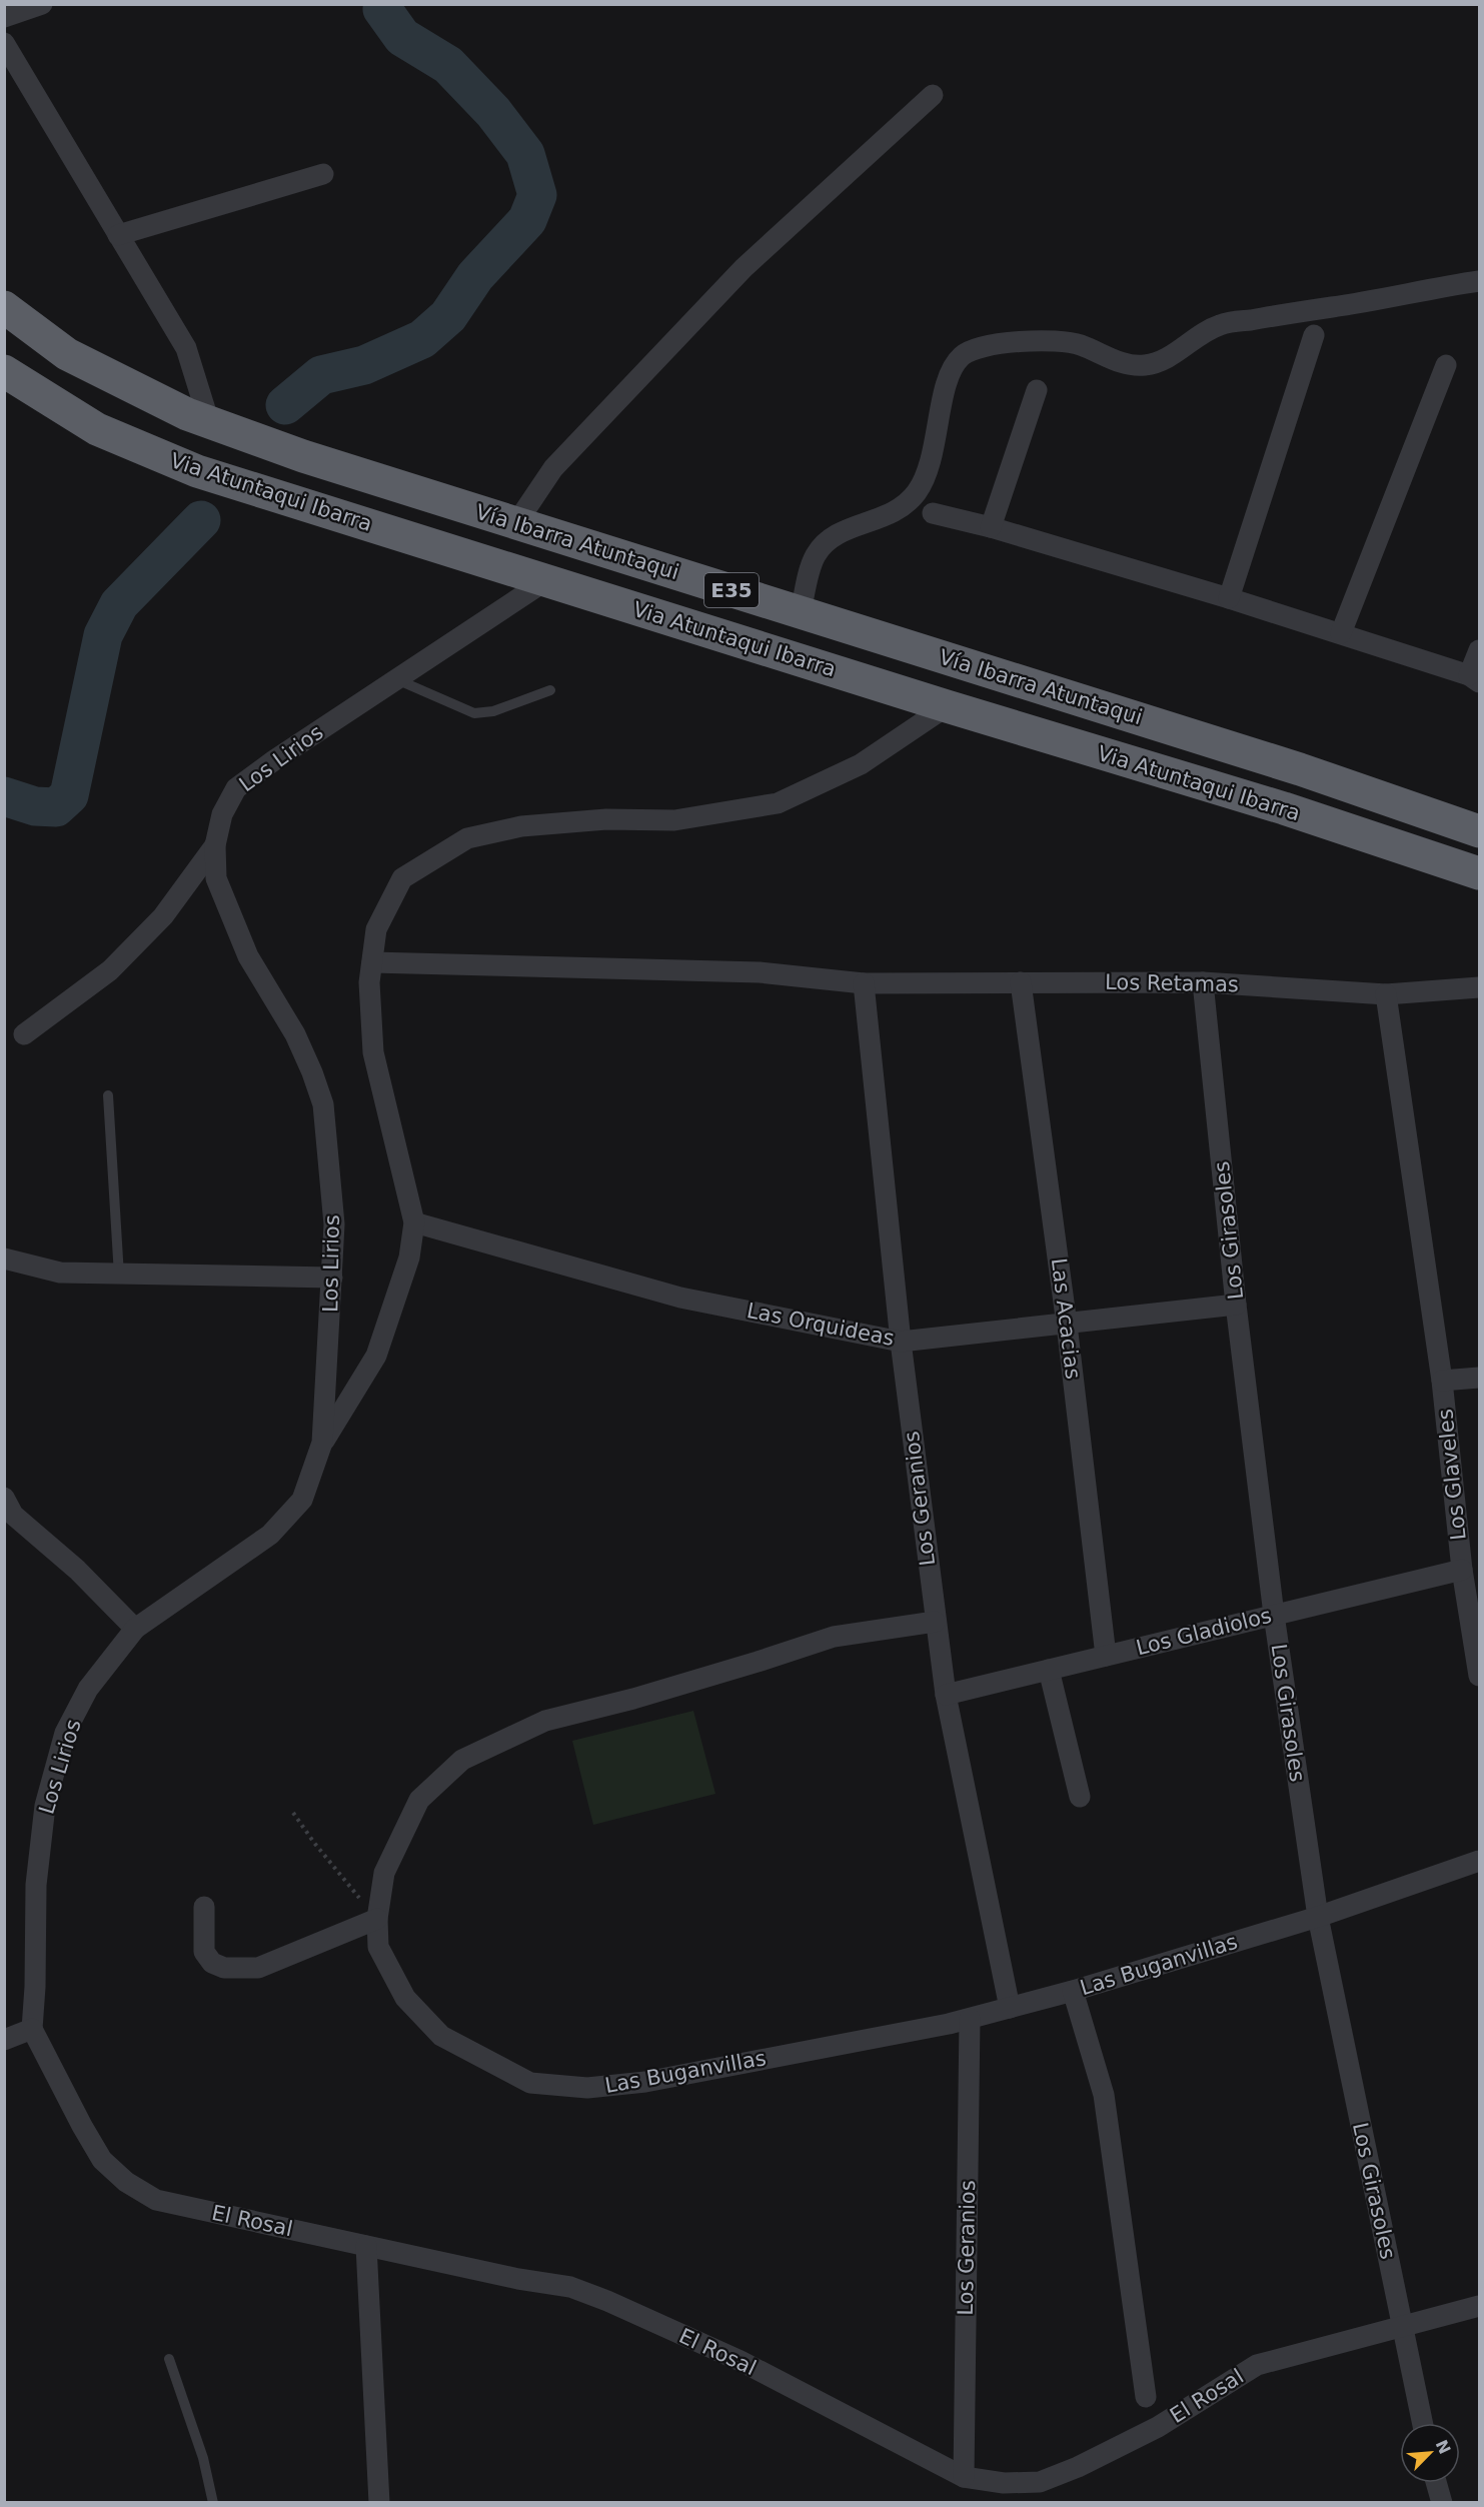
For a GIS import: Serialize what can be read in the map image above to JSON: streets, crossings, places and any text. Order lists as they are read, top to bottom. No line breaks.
{"streets":{"highway":["Via Atuntaqui Ibarra","Vía Ibarra Atuntaqui","E35"],"street":["Los Lirios","Los Retamas","Los Girasoles","Las Acacias","Las Orquideas","Los Glaveles","Los Geranios","Los Gladiolos","Las Buganvillas","El Rosal"]},"crossings":[["Via Atuntaqui Ibarra","Los Lirios"],["Los Lirios","El Rosal"],["Los Retamas","Los Girasoles"],["Los Retamas","Las Acacias"],["Los Retamas","Los Glaveles"],["Los Retamas","Los Geranios"],["Los Girasoles","Las Orquideas"],["Los Girasoles","Los Gladiolos"],["Los Girasoles","Las Buganvillas"],["Los Girasoles","El Rosal"],["Las Acacias","Las Orquideas"],["Las Acacias","Los Gladiolos"],["Las Orquideas","Los Geranios"],["Los Glaveles","Los Gladiolos"],["Los Geranios","Los Gladiolos"],["Los Geranios","Las Buganvillas"],["Los Geranios","El Rosal"]],"north":"top right"}
